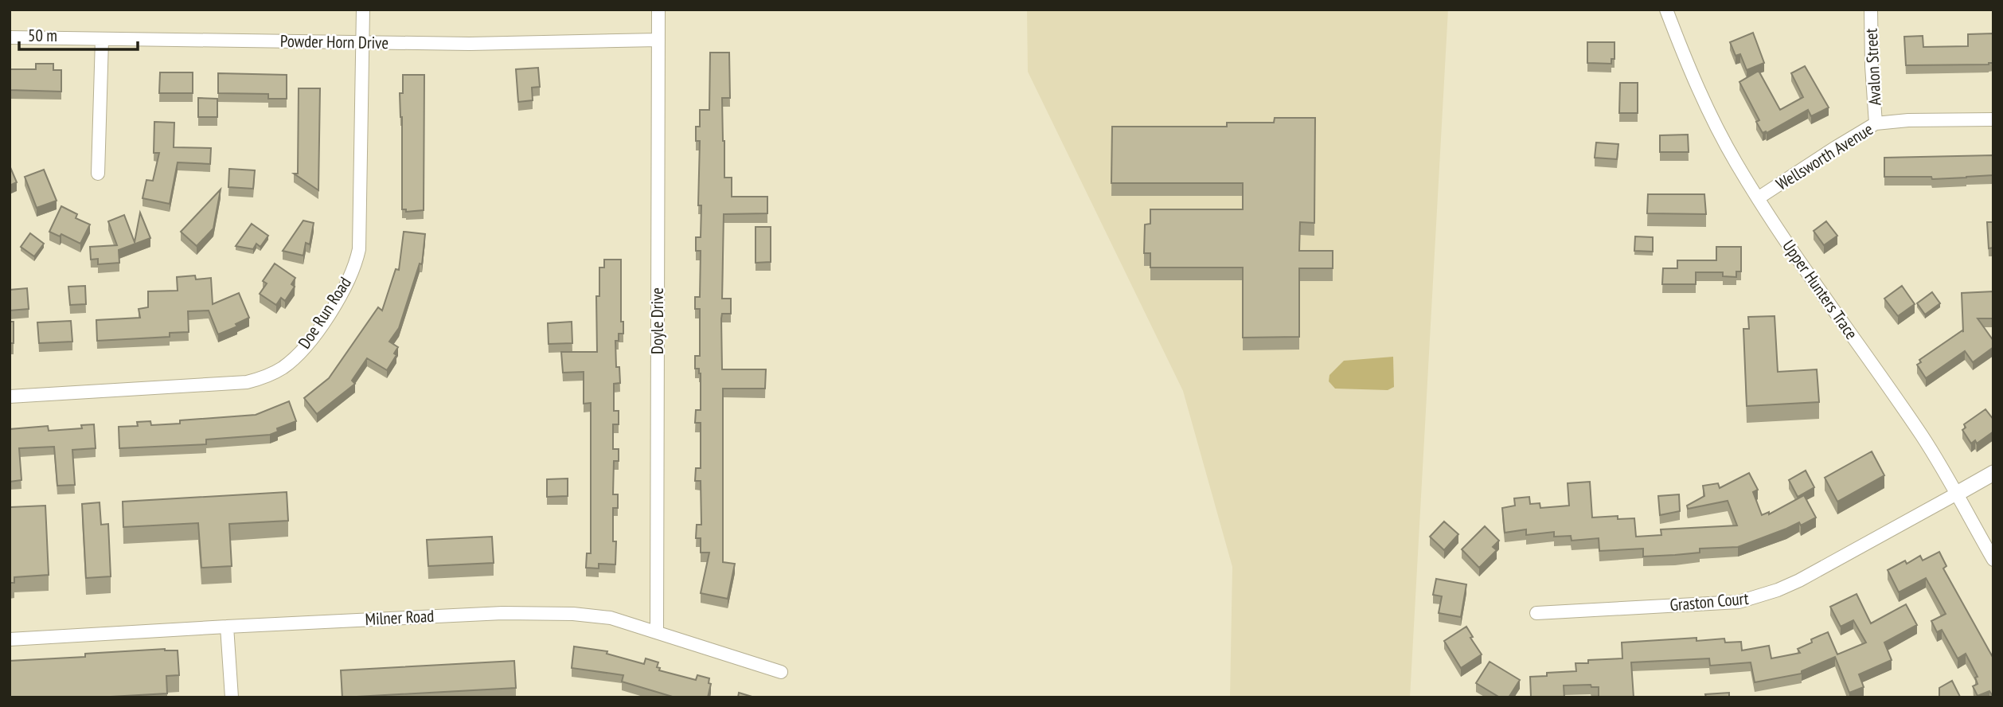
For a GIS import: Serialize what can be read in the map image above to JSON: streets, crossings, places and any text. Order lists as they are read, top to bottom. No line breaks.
{"streets":{"street":["Powder Horn Drive","Avalon Street","Wellsworth Avenue","Upper Hunters Trace","Doe Run Road","Doyle Drive","Graston Court","Milner Road"]},"crossings":[["Powder Horn Drive","Doe Run Road"],["Powder Horn Drive","Doyle Drive"],["Avalon Street","Wellsworth Avenue"],["Wellsworth Avenue","Upper Hunters Trace"],["Upper Hunters Trace","Graston Court"],["Doyle Drive","Milner Road"]],"scale_bar":"50 m"}
